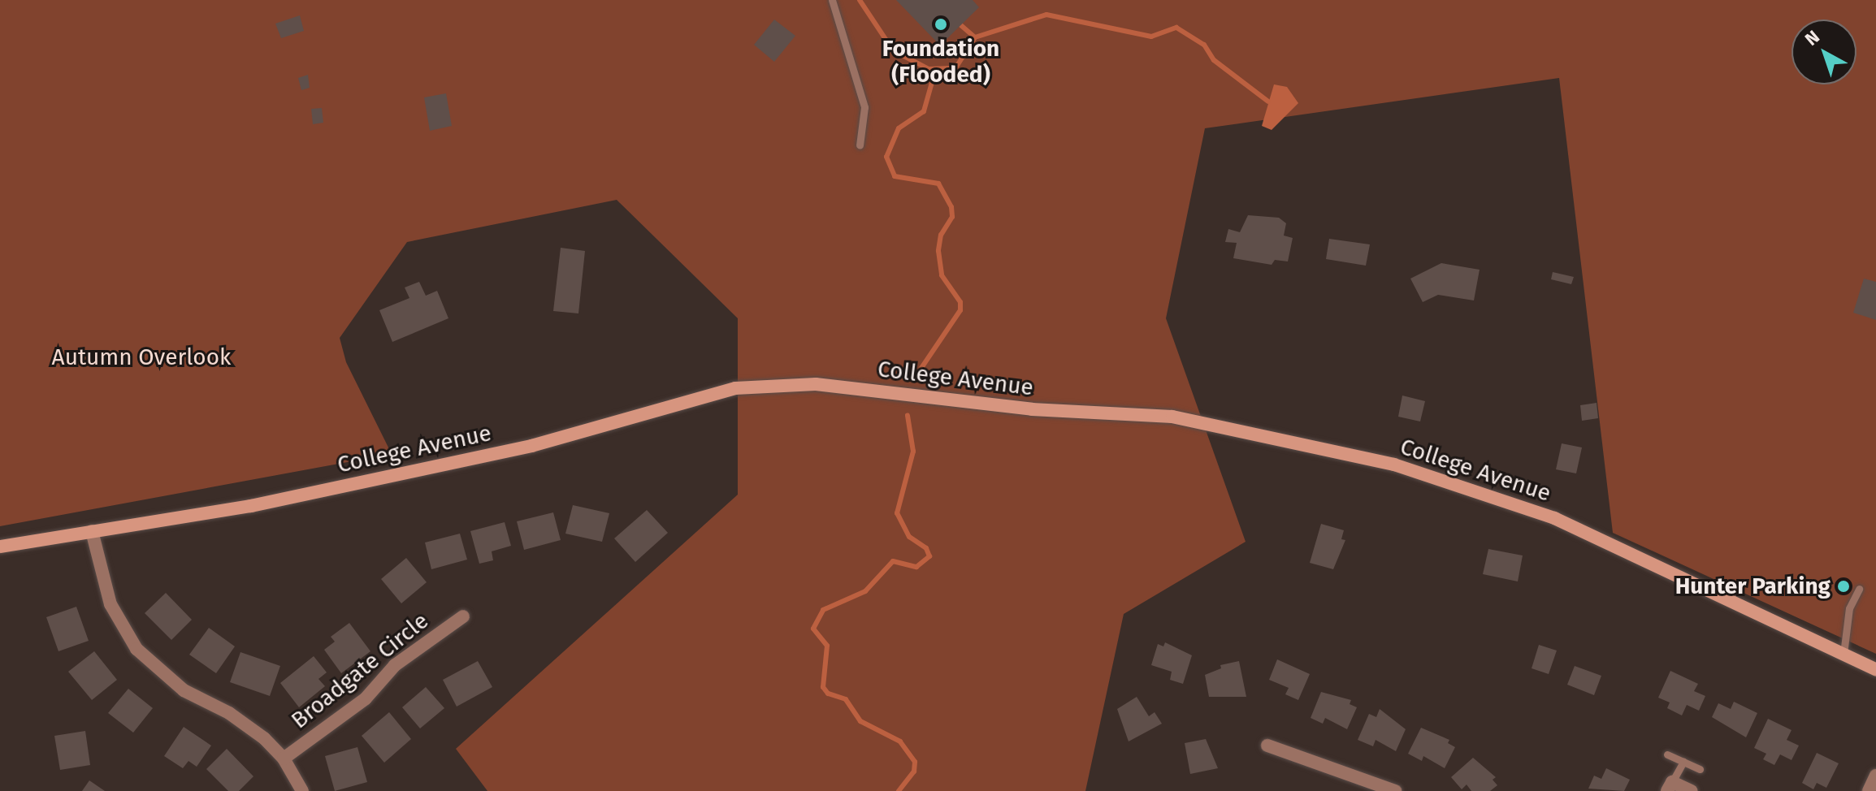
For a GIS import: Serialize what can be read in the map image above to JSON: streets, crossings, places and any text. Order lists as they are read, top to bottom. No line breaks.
{"streets":{"street":["College Avenue","Broadgate Circle"]},"parks":["Autumn Overlook"],"places":["Foundation (Flooded)","Hunter Parking"],"north":"top left"}
